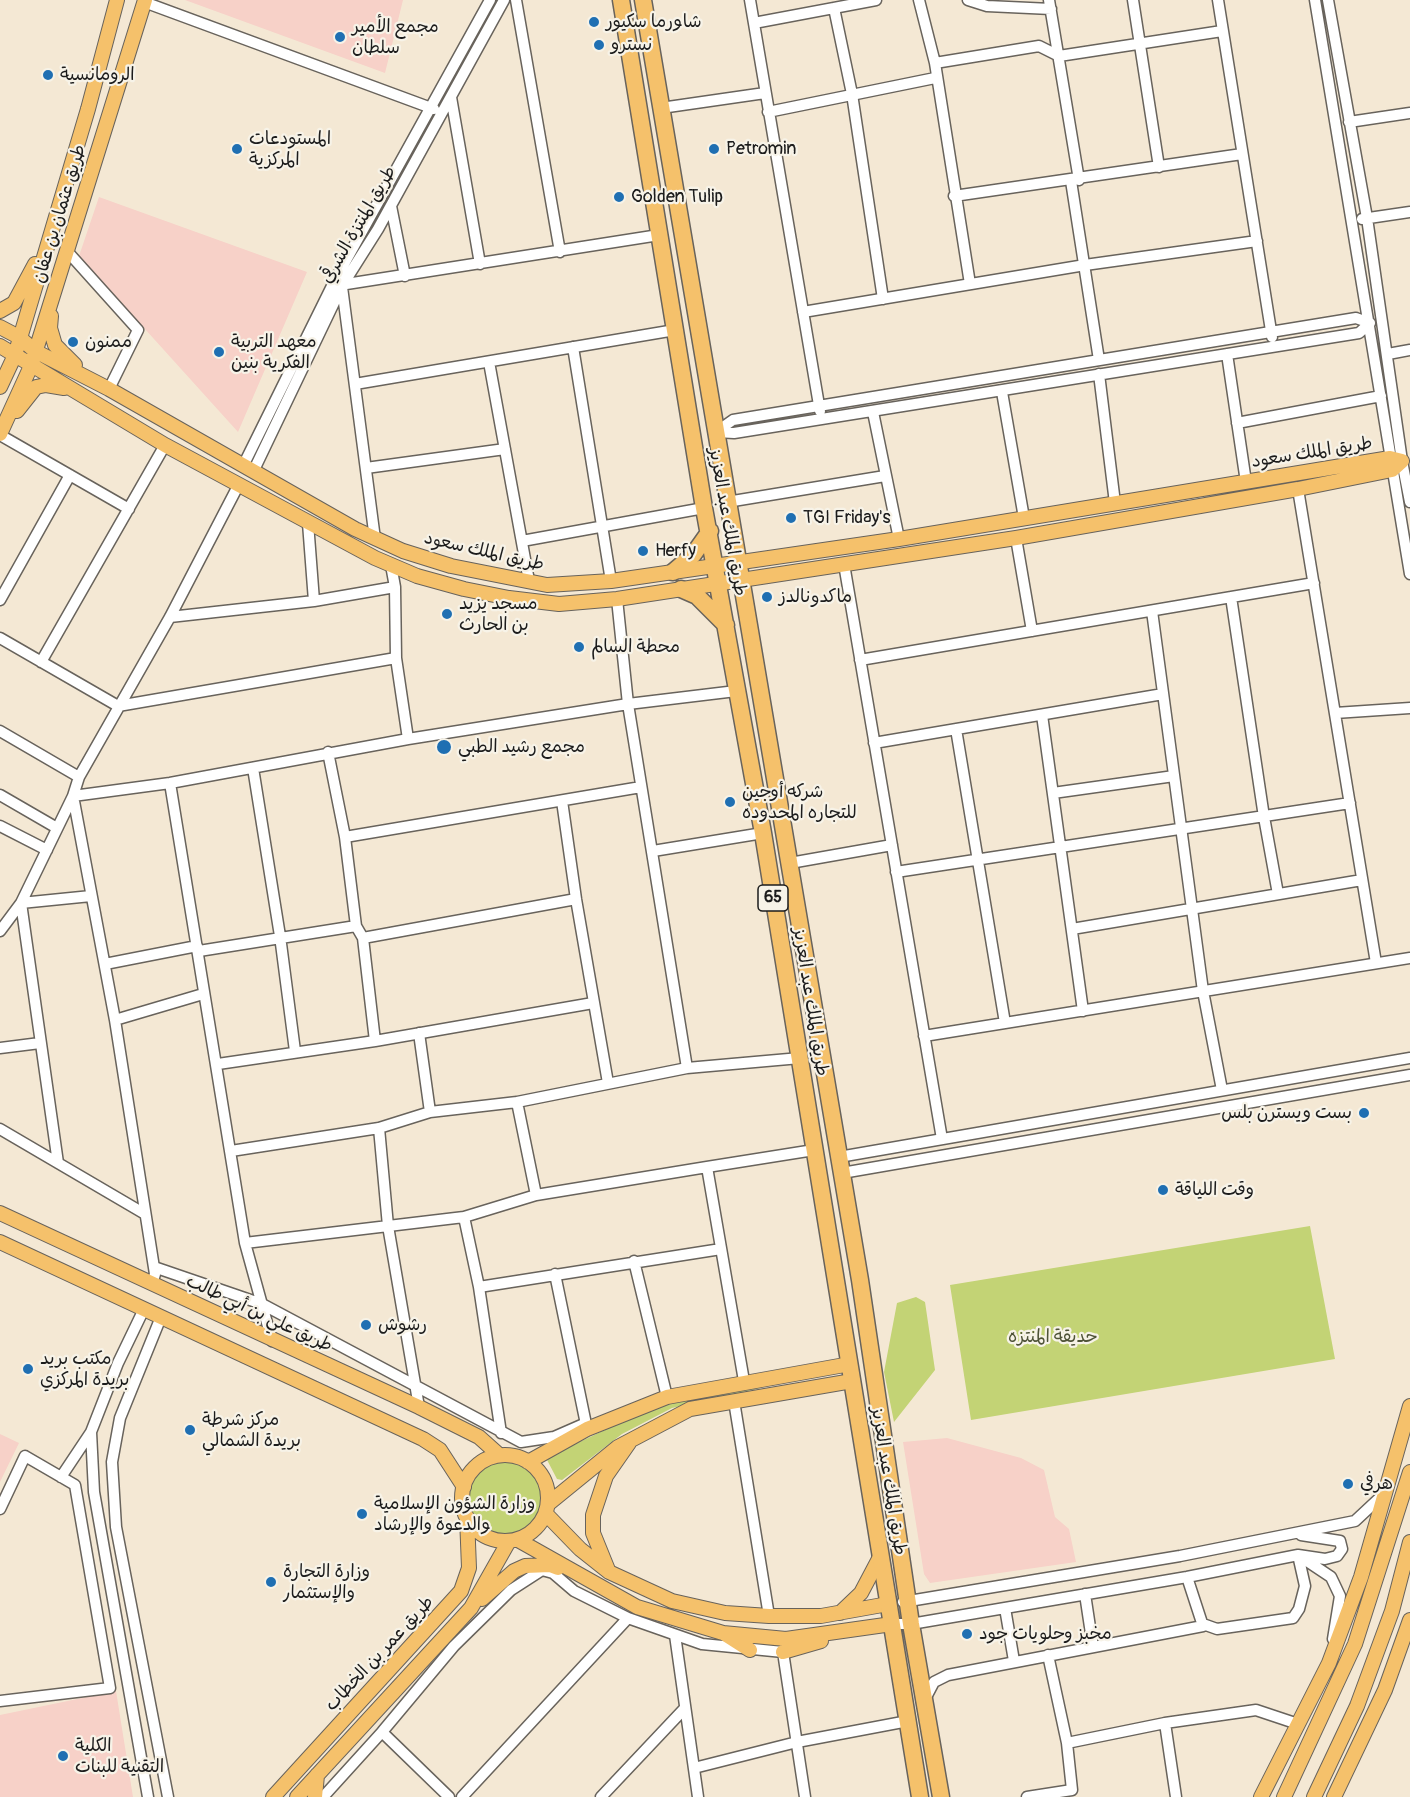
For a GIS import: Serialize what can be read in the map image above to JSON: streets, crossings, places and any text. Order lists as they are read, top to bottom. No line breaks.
{"streets":{"highway":["طريق الملك عبد العزيز","65"],"main road":["طريق عثمان بن عفان","طريق الملك سعود","طريق علي بن أبي طالب","طريق عمر بن الخطاب"],"street":["طريق المنتزة الشرقي"]},"crossings":[["طريق عثمان بن عفان","طريق الملك سعود"],["طريق المنتزة الشرقي","طريق الملك سعود"],["طريق الملك سعود","طريق الملك عبد العزيز"],["طريق علي بن أبي طالب","طريق عمر بن الخطاب"]],"parks":["حديقة المنتزه"],"places":["شاورما سكيور","مجمع الأمير سلطان","نسترو","الرومانسية","المستودعات المركزية","Petromin","Golden Tulip","ممنون","معهد التربية الفكرية بنين","TGI Friday's","Herfy","ماكدونالدز","مسجد يزيد بن الحارث","محطة السالم","مجمع رشيد الطبي","شركه أوجين للتجاره المحدوده","بست ويسترن بلس","وقت اللياقة","رشوش","مكتب بريد بريدة المركزي","مركز شرطة بريدة الشمالي","هرفي","وزارة الشؤون الإسلامية والدعوة والإرشاد","وزارة التجارة والإستثمار","مخبز وحلويات جود","الكلية التقنية للبنات"]}
